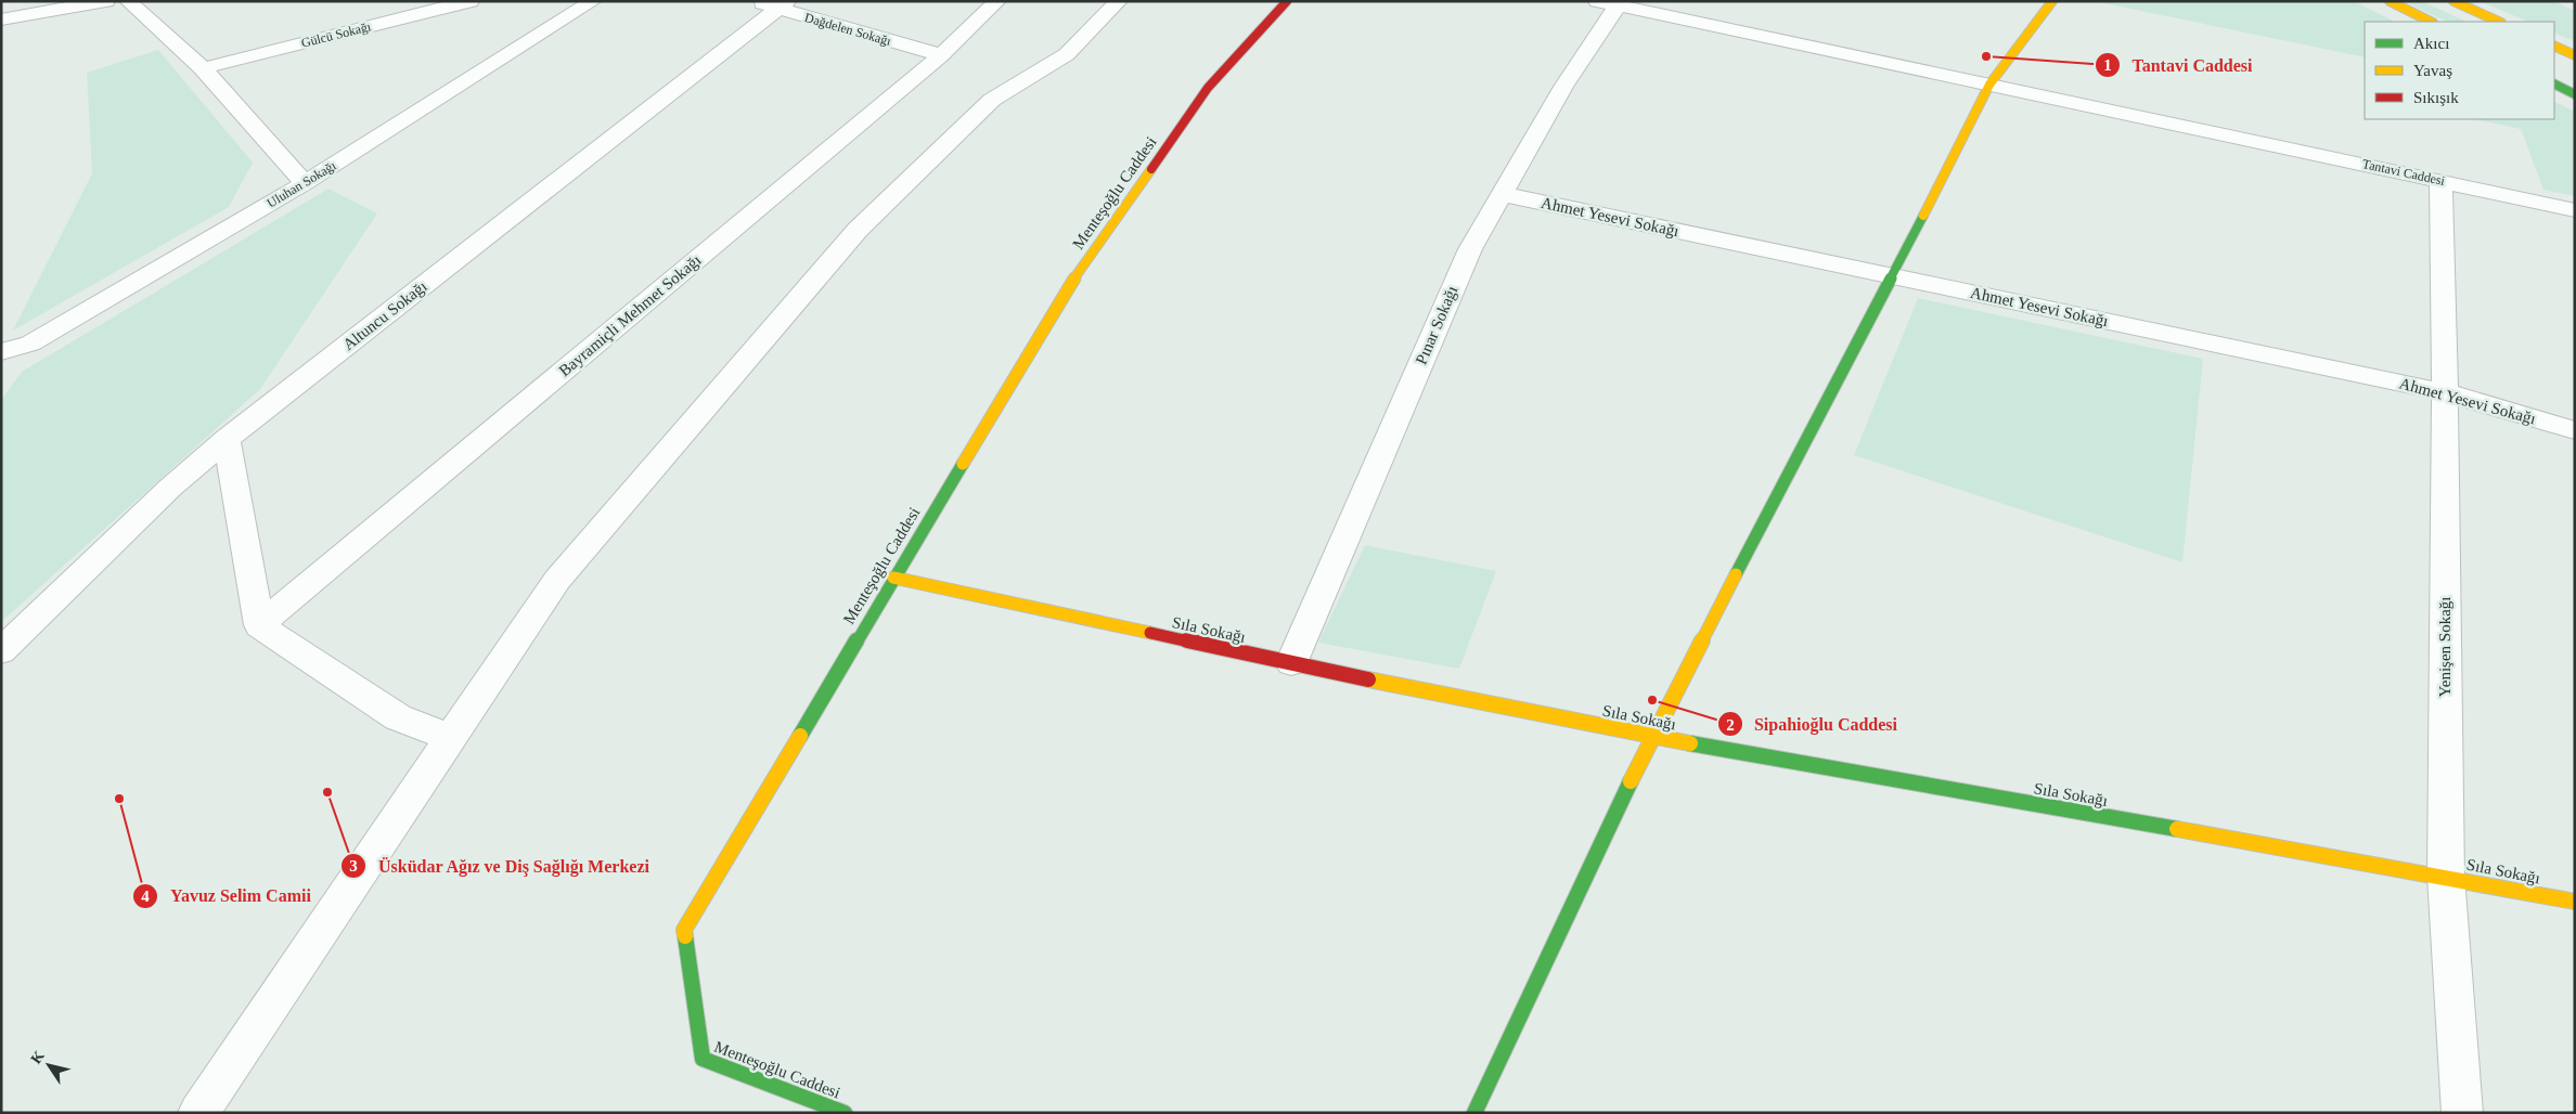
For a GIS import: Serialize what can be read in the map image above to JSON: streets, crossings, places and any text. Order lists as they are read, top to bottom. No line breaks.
{"streets":{"main road":["Menteşoğlu Caddesi","Sıla Sokağı"],"street":["Dağdelen Sokağı","Gülcü Sokağı","Tantavi Caddesi","Uluhan Sokağı","Ahmet Yesevi Sokağı","Altuncu Sokağı","Bayramiçli Mehmet Sokağı","Pınar Sokağı","Yenişen Sokağı"]},"crossings":[["Dağdelen Sokağı","Altuncu Sokağı"],["Dağdelen Sokağı","Bayramiçli Mehmet Sokağı"],["Tantavi Caddesi","Pınar Sokağı"],["Tantavi Caddesi","Yenişen Sokağı"],["Menteşoğlu Caddesi","Sıla Sokağı"],["Ahmet Yesevi Sokağı","Pınar Sokağı"],["Ahmet Yesevi Sokağı","Yenişen Sokağı"],["Pınar Sokağı","Sıla Sokağı"],["Sıla Sokağı","Yenişen Sokağı"]],"places":["Tantavi Caddesi","Sipahioğlu Caddesi","Üsküdar Ağız ve Diş Sağlığı Merkezi","Yavuz Selim Camii"],"legend":["Akıcı","Yavaş","Sıkışık"],"north":"top left"}
